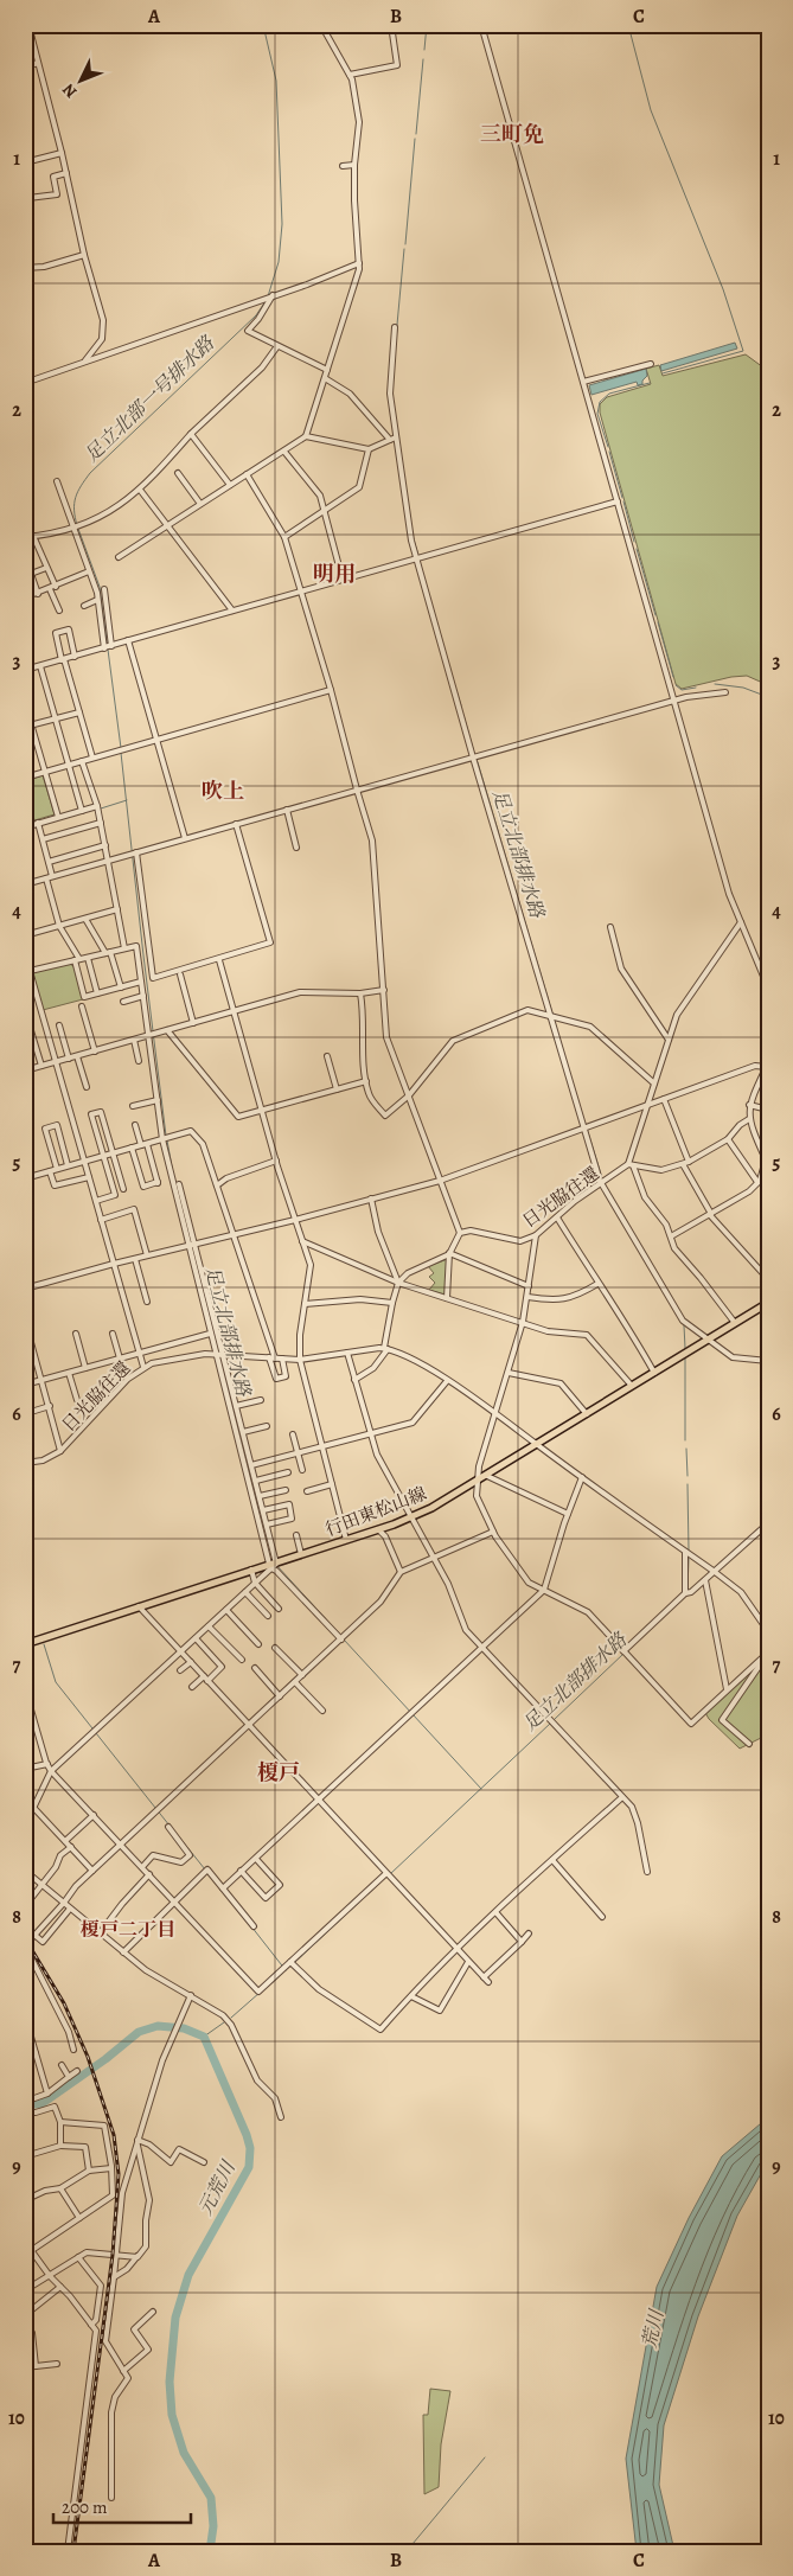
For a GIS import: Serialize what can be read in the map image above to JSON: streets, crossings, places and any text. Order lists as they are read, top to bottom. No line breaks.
{"streets":{"main road":["行田東松山線"],"street":["日光脇往還"]},"districts":["三町免","明用","吹上","榎戸","榎戸二丁目"],"water":["足立北部一号排水路","足立北部排水路","元荒川","荒川"],"scale_bar":"200 m","north":"bottom left","grid":{"columns":["A","B","C"],"rows":["1","2","3","4","5","6","7","8","9","10"]}}
